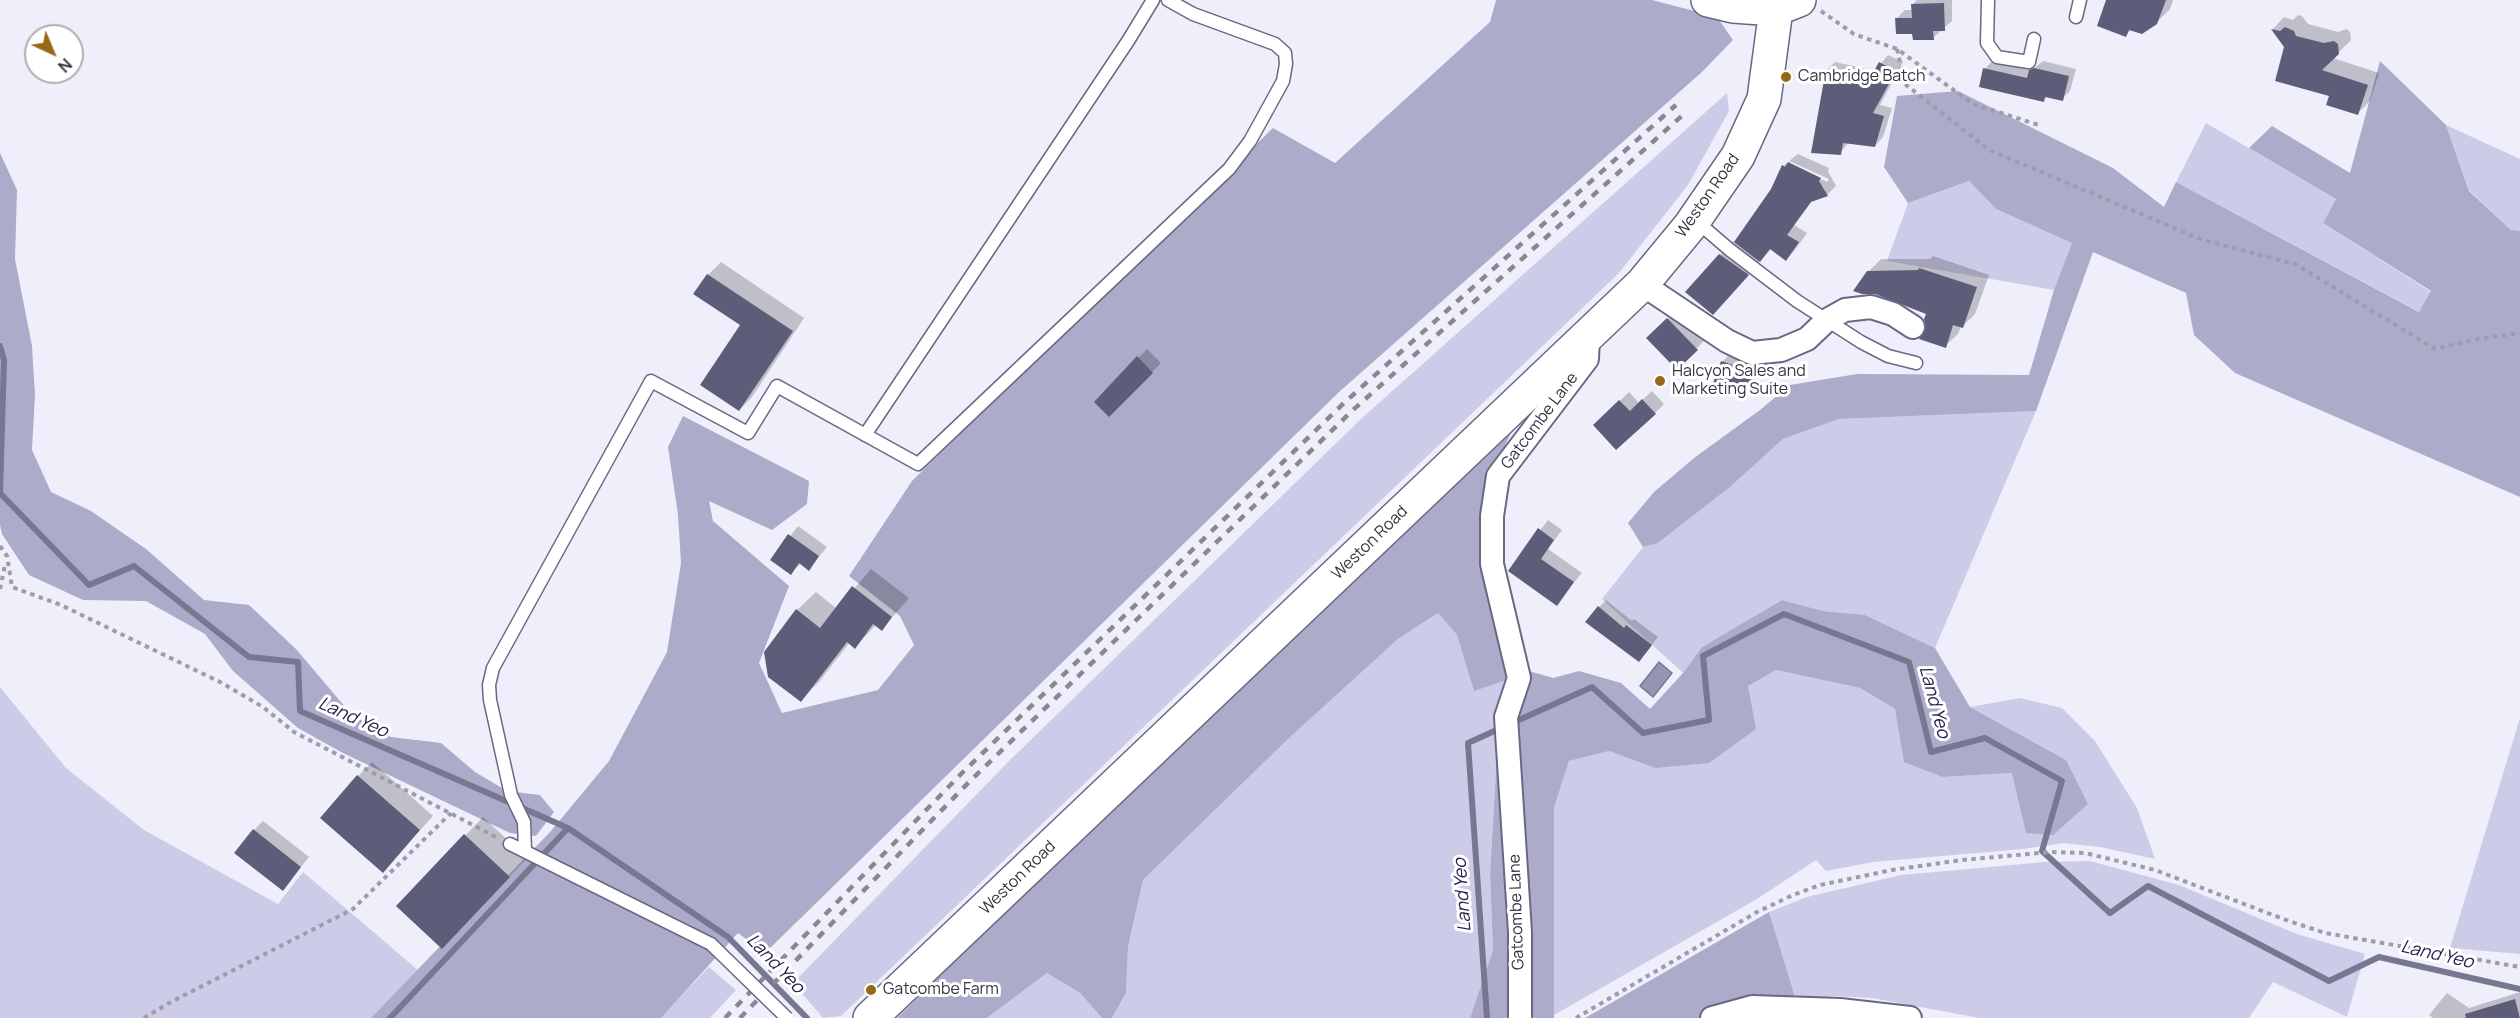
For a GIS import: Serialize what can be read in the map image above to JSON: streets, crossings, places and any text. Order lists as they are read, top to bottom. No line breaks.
{"streets":{"street":["Weston Road","Gatcombe Lane"]},"crossings":[["Weston Road","Gatcombe Lane"]],"water":["Land Yeo"],"places":["Cambridge Batch","Halcyon Sales and Marketing Suite","Gatcombe Farm"],"north":"bottom right"}
